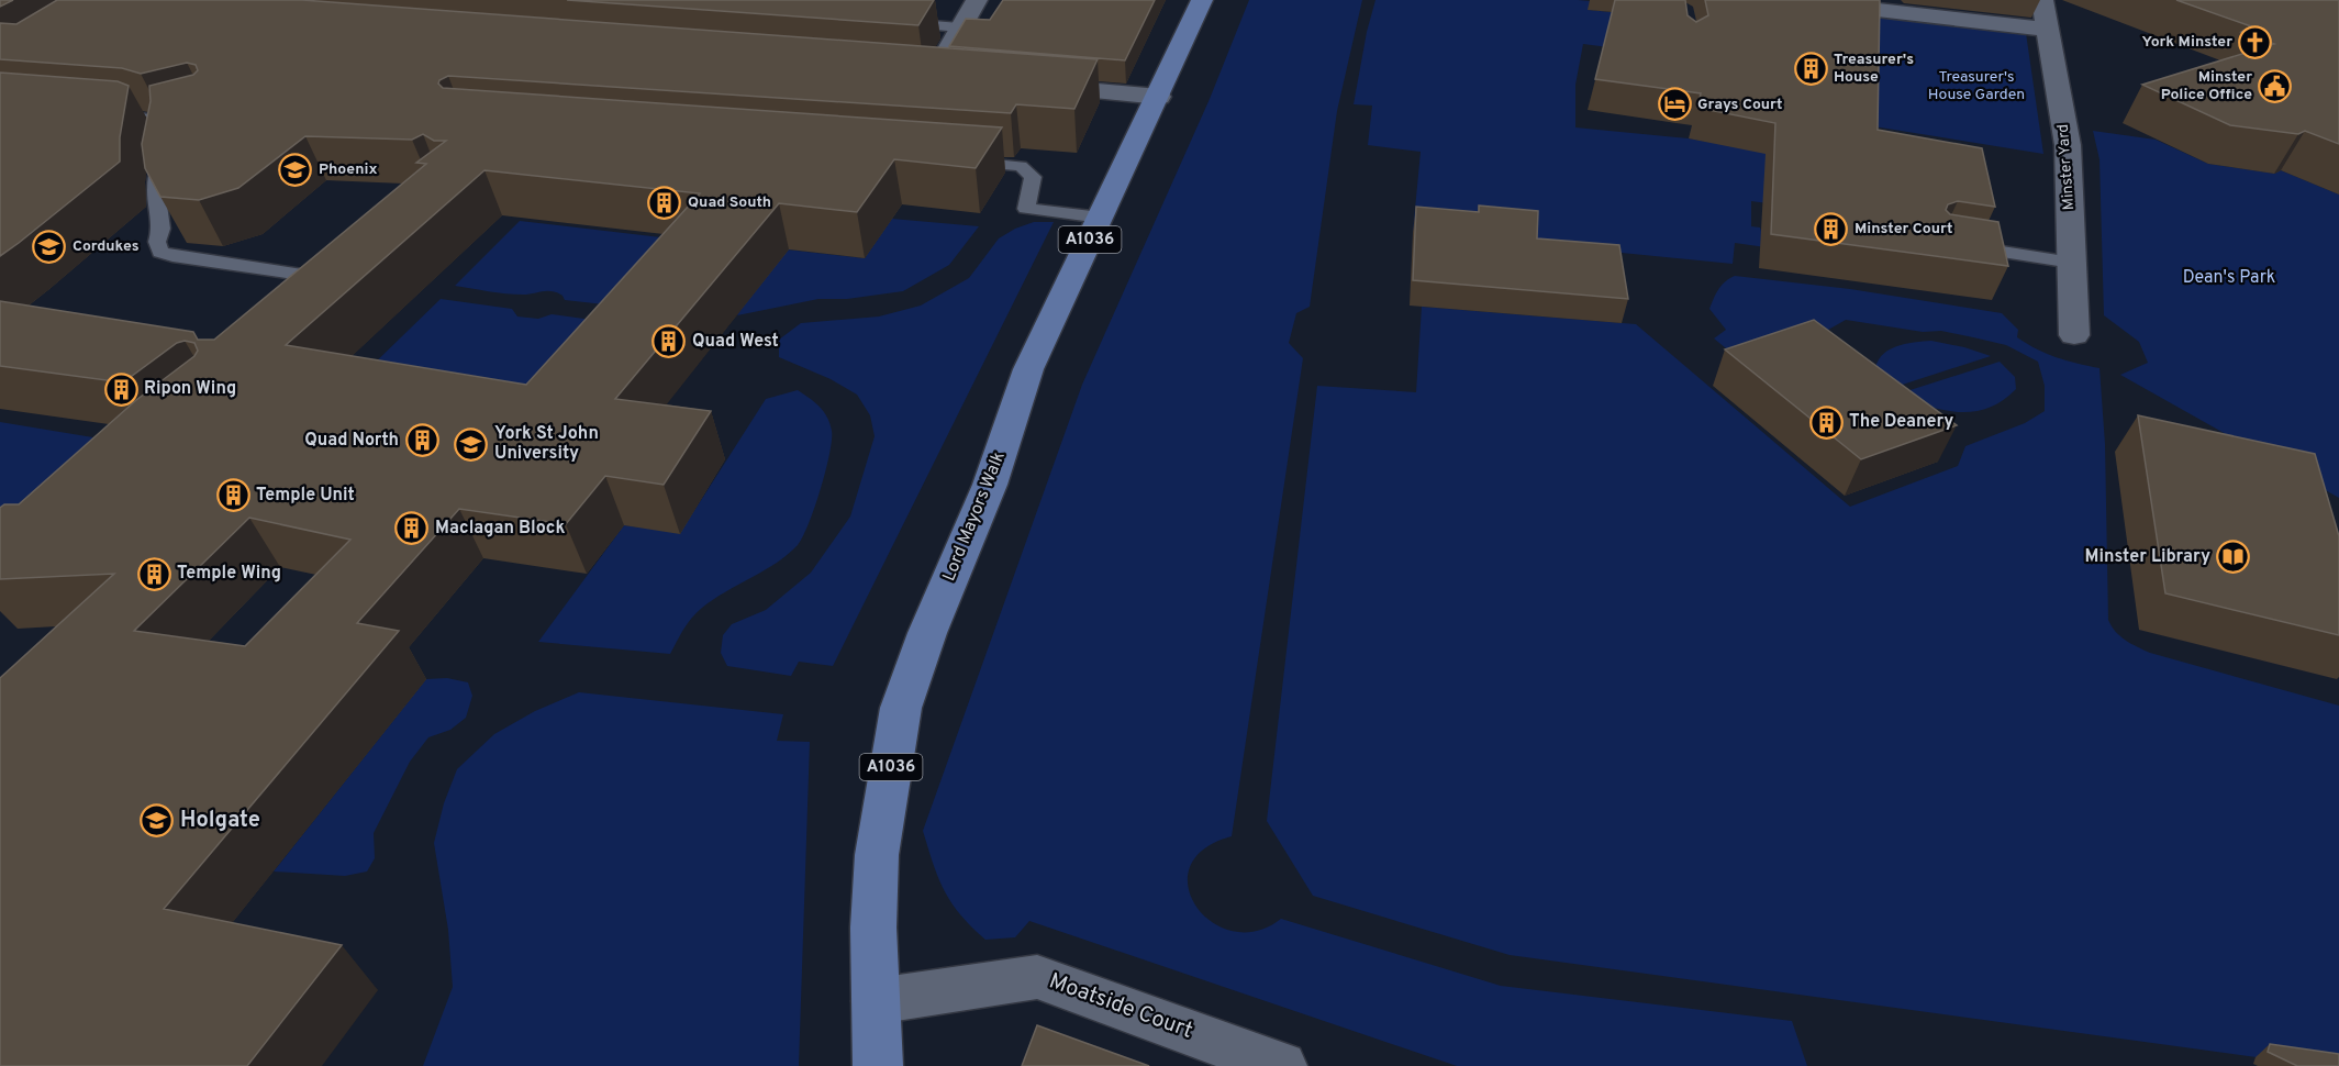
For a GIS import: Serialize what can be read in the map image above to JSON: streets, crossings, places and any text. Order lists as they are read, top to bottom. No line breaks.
{"streets":{"main road":["A1036","Lord Mayors Walk"],"street":["Minster Yard","Moatside Court"]},"crossings":[["Lord Mayors Walk","Moatside Court"]],"parks":["Treasurer's House Garden","Dean's Park"],"places":{"church":["York Minster"],"building":["Treasurer's House","Quad South","Minster Court","Quad West","Ripon Wing","The Deanery","Quad North","Temple Unit","Maclagan Block","Temple Wing"],"public building":["Minster Police Office"],"hotel":["Grays Court"],"school or university":["Phoenix","Cordukes","York St John University","Holgate"],"library":["Minster Library"]}}
